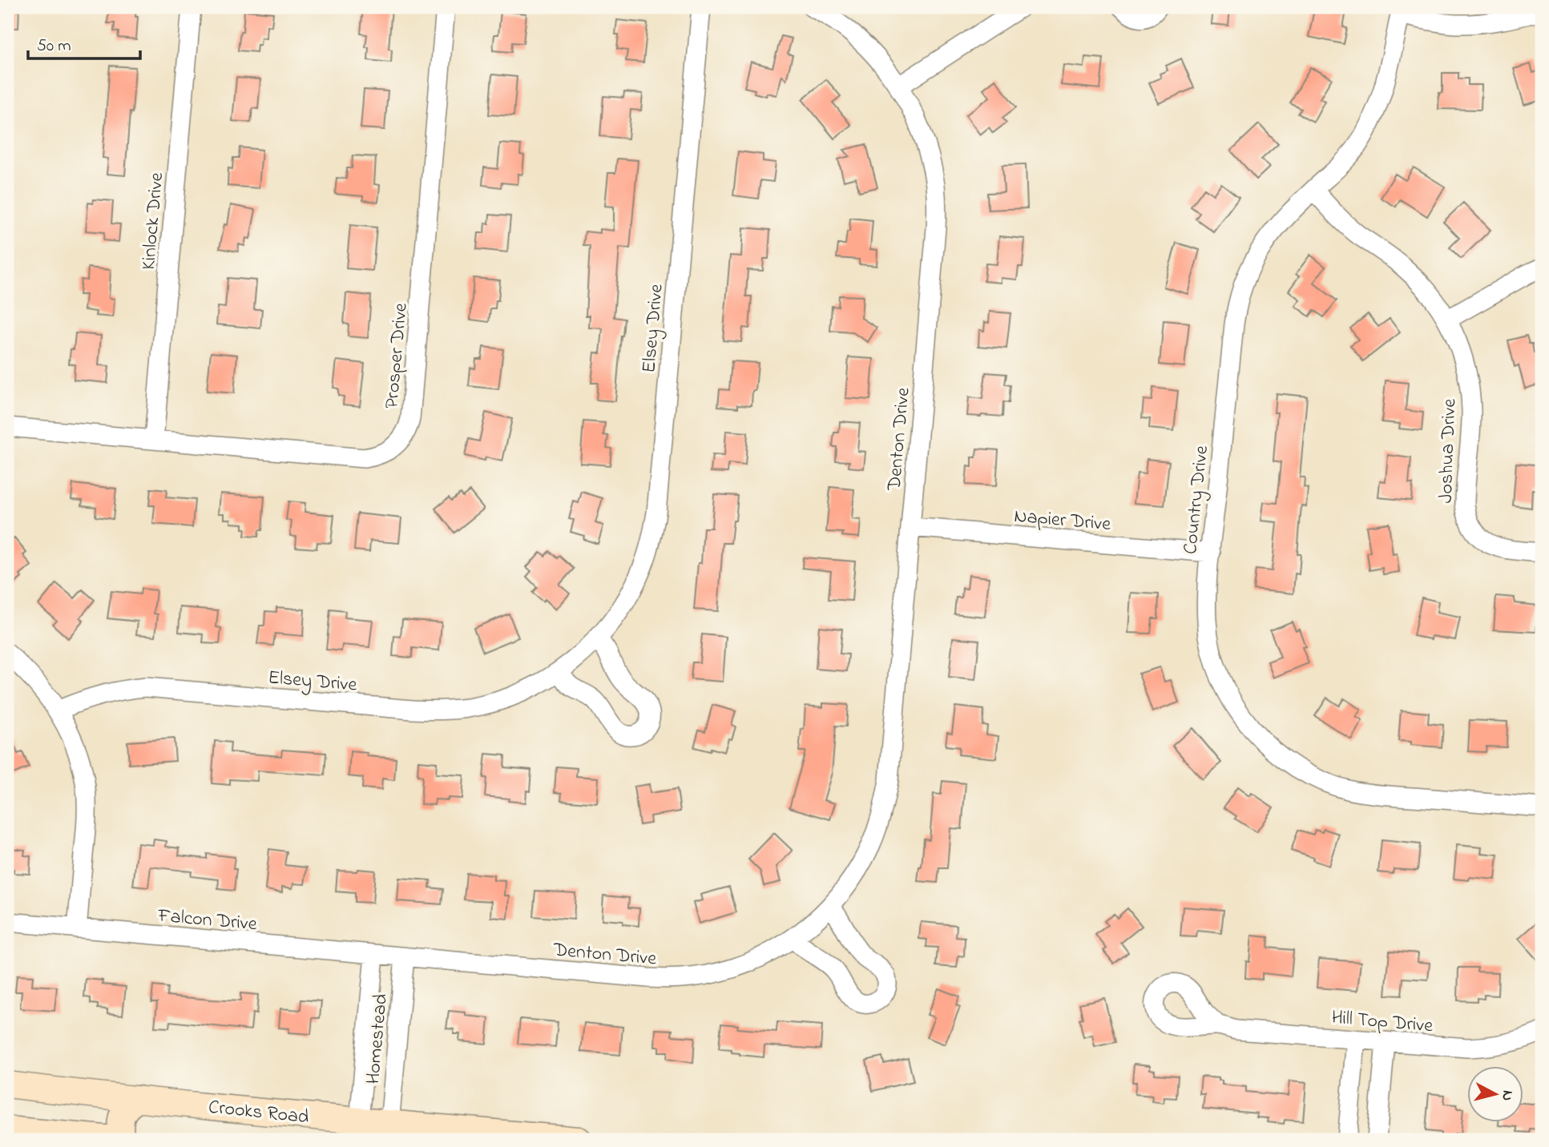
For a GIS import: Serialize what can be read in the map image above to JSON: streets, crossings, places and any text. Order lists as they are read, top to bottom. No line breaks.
{"streets":{"main road":["Crooks Road"],"street":["Kinlock Drive","Elsey Drive","Prosper Drive","Denton Drive","Joshua Drive","Country Drive","Napier Drive","Falcon Drive","Hill Top Drive","Homestead"]},"crossings":[["Kinlock Drive","Prosper Drive"],["Denton Drive","Napier Drive"],["Denton Drive","Falcon Drive"],["Denton Drive","Homestead"],["Joshua Drive","Country Drive"],["Country Drive","Napier Drive"],["Falcon Drive","Homestead"],["Homestead","Crooks Road"]],"scale_bar":"50 m","north":"right"}
